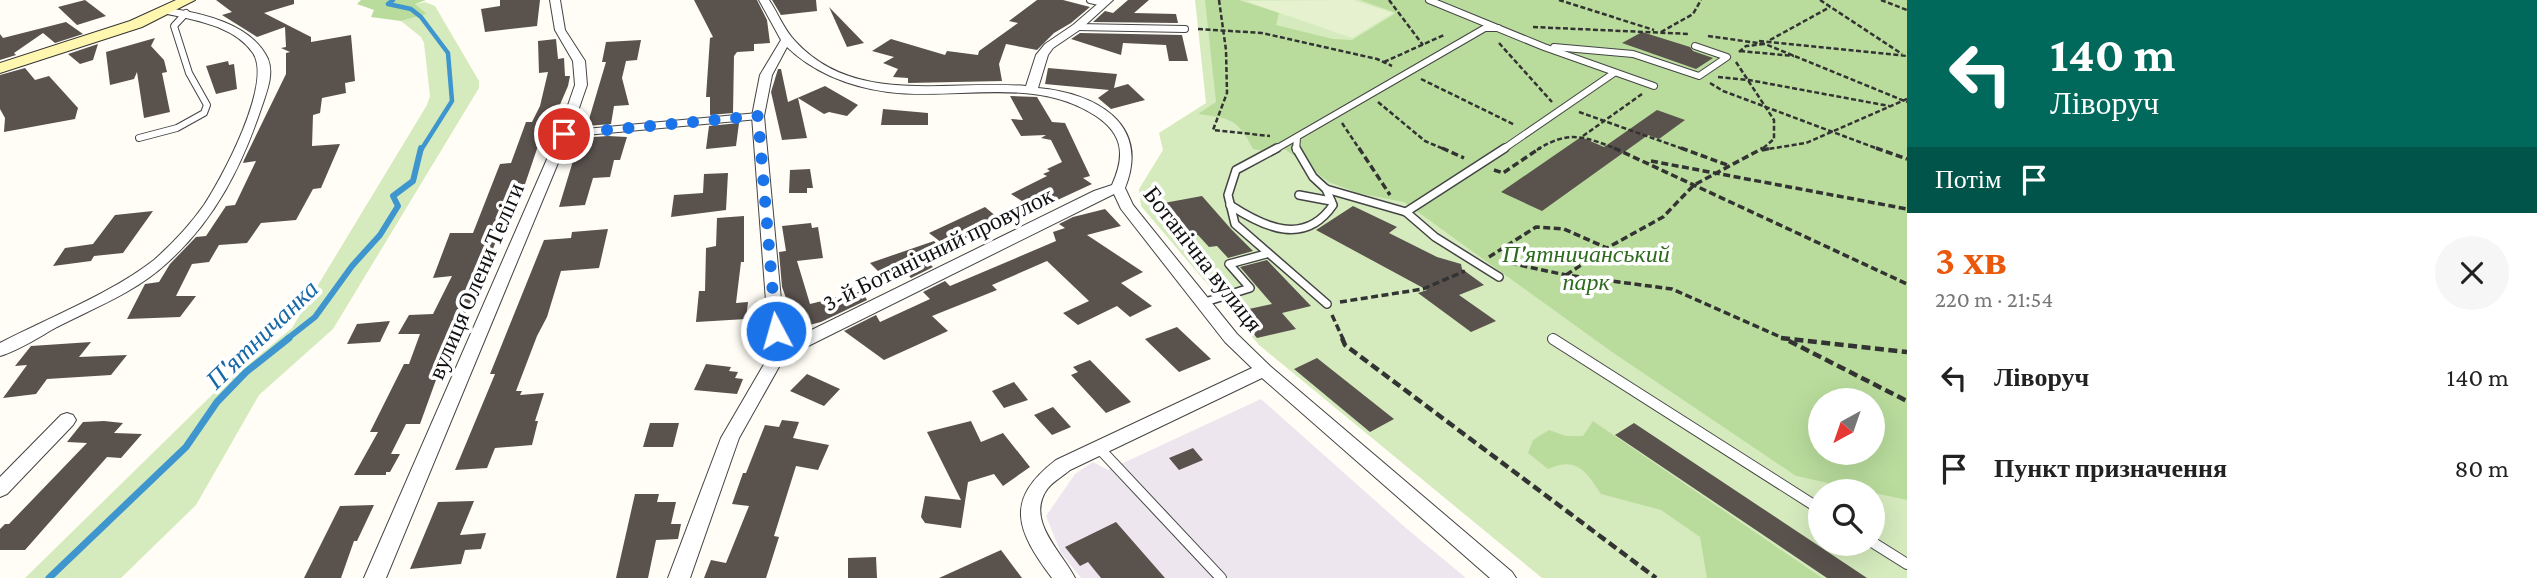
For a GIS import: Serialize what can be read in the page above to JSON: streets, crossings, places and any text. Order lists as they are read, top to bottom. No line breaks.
{"streets":{"street":["3-й Ботанічний провулок","Ботанічна вулиця","вулиця Олени Теліги"]},"crossings":[["3-й Ботанічний провулок","Ботанічна вулиця"]],"water":["П'ятничанка"],"parks":["П'ятничанський парк"],"north":"bottom left","page":{"turn":["140 m","Ліворуч"],"then":"Потім","heading":["3 хв","220 m · 21:54"],"list":[{"name":"Ліворуч","value":"140 m"},{"name":"Пункт призначення","value":"80 m"}]}}
